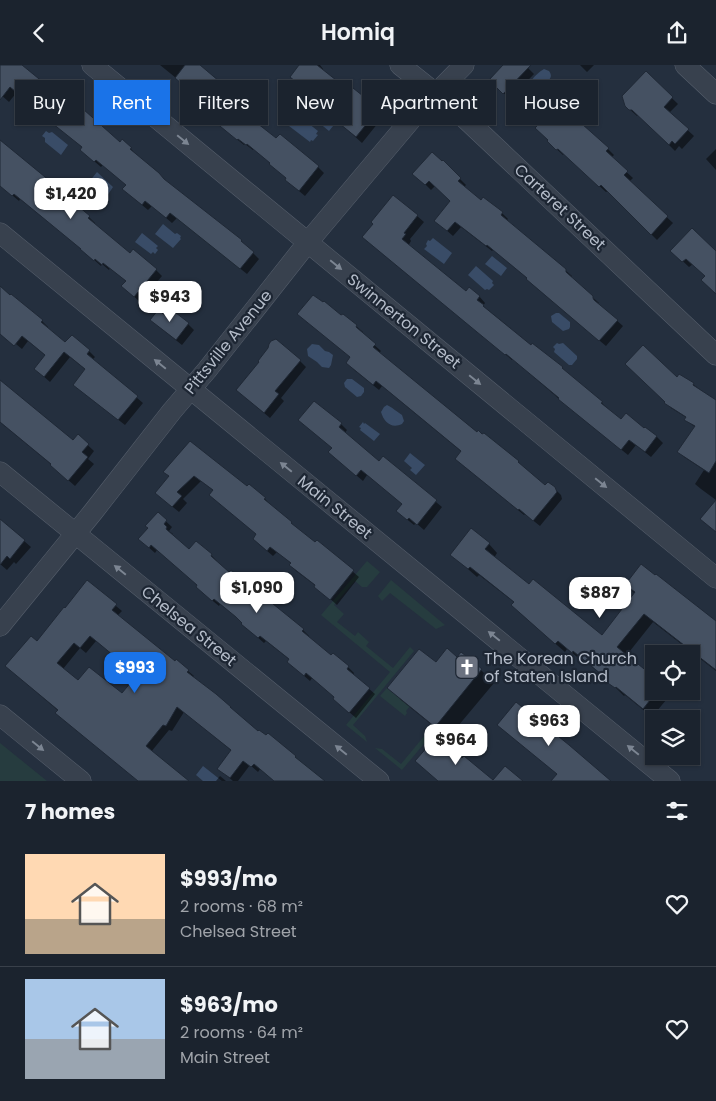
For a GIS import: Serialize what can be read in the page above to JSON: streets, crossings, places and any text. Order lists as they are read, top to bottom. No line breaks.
{"streets":{"street":["Carteret Street","Swinnerton Street","Pittsville Avenue","Main Street","Chelsea Street"]},"crossings":[["Swinnerton Street","Pittsville Avenue"],["Pittsville Avenue","Main Street"],["Pittsville Avenue","Chelsea Street"]],"one_way":["Swinnerton Street","Main Street","Chelsea Street"],"places":{"church":["The Korean Church of Staten Island"]},"page":{"header":"Homiq","chip":["Buy","Rent","Filters","New","Apartment","House"],"price":["$1,420","$943","$1,090","$887","$993","$963","$964"],"heading":"7 homes","list":[{"name":"$993/mo","note":"2 rooms · 68 m² · Chelsea Street"},{"name":"$963/mo","note":"2 rooms · 64 m² · Main Street"}]}}
